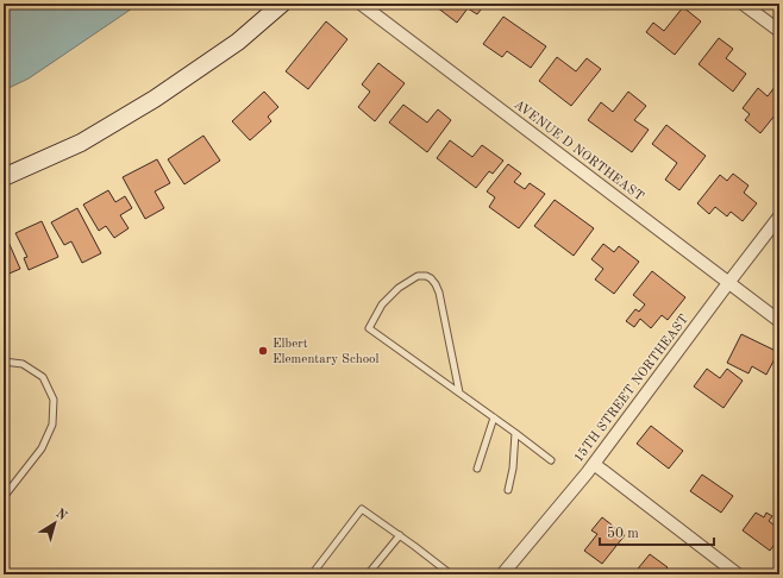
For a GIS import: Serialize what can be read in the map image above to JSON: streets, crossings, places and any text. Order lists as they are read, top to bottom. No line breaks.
{"streets":{"street":["AVENUE D NORTHEAST","15TH STREET NORTHEAST"]},"crossings":[["AVENUE D NORTHEAST","15TH STREET NORTHEAST"]],"places":["Elbert Elementary School"],"scale_bar":"50 m","north":"top right"}
